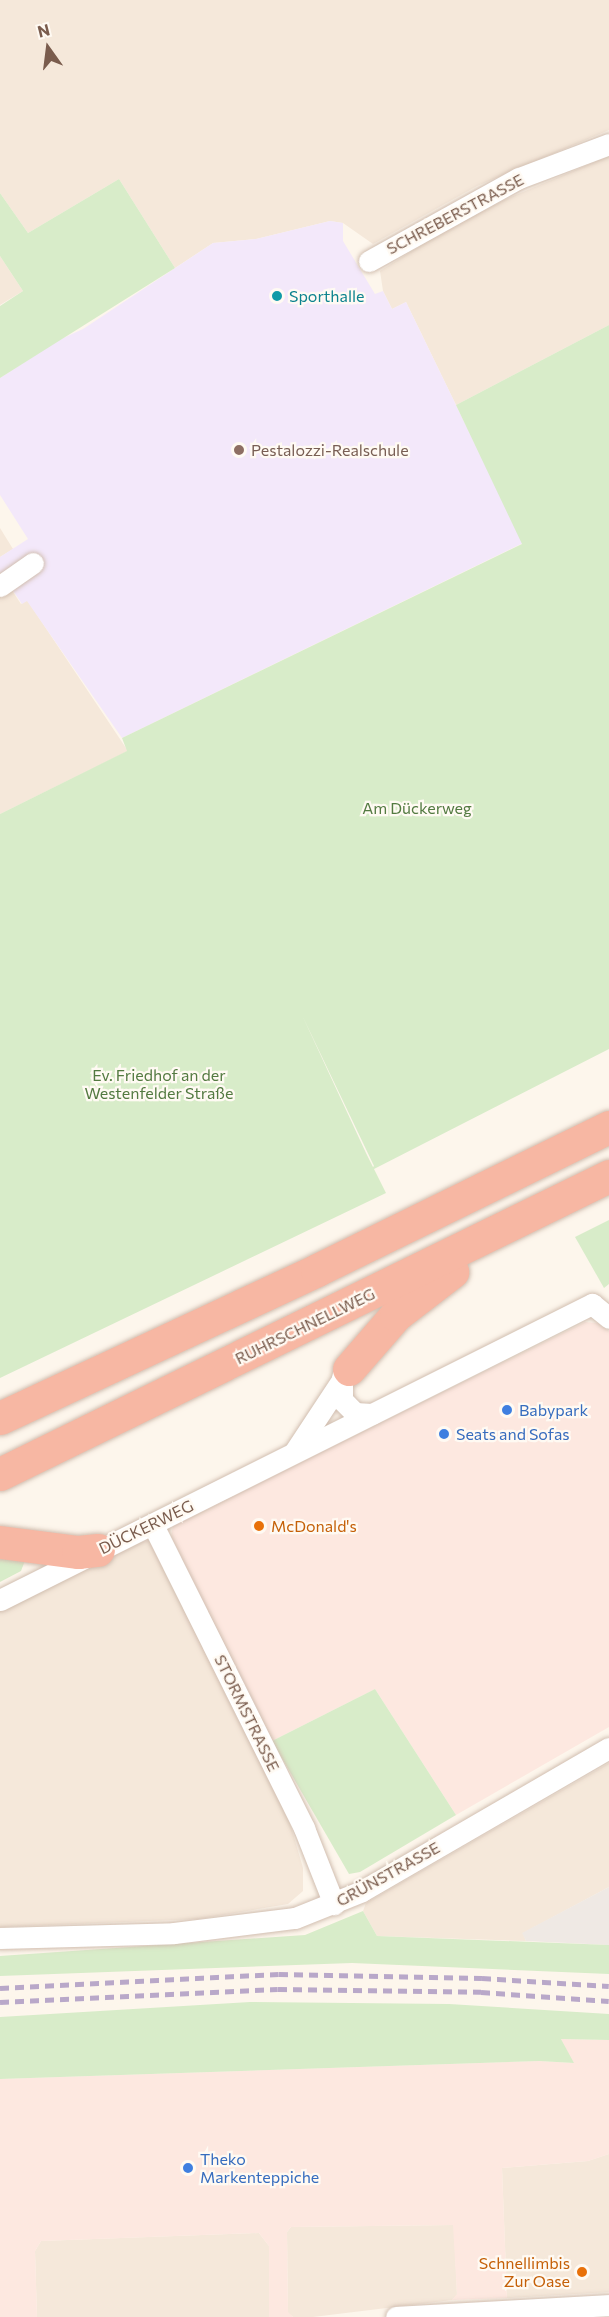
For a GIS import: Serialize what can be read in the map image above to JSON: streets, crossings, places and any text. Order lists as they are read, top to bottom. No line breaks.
{"streets":{"highway":["RUHRSCHNELLWEG"],"street":["SCHREBERSTRASSE","DÜCKERWEG","STORMSTRASSE","GRÜNSTRASSE"]},"crossings":[["DÜCKERWEG","STORMSTRASSE"],["STORMSTRASSE","GRÜNSTRASSE"]],"parks":["Am Dückerweg","Ev. Friedhof an der Westenfelder Straße"],"places":["Sporthalle","Pestalozzi-Realschule","Babypark","Seats and Sofas","McDonald's","Theko Markenteppiche","Schnellimbis Zur Oase"],"north":"top"}
